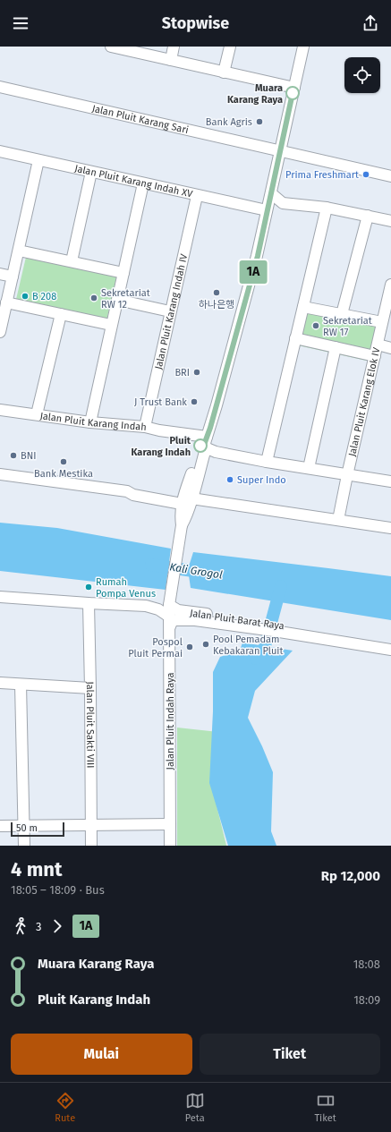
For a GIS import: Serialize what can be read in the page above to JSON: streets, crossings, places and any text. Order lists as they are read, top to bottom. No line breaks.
{"streets":{"street":["Jalan Pluit Karang Sari","Jalan Pluit Karang Indah XV","Jalan Pluit Karang Indah IV","Jalan Pluit Karang Elok IV","Jalan Pluit Karang Indah","Jalan Pluit Barat Raya","Jalan Pluit Indah Raya","Jalan Pluit Sakti VIII"]},"crossings":[["Jalan Pluit Karang Sari","Jalan Pluit Indah Raya"],["Jalan Pluit Karang Indah XV","Jalan Pluit Karang Indah IV"],["Jalan Pluit Karang Indah XV","Jalan Pluit Indah Raya"],["Jalan Pluit Karang Indah IV","Jalan Pluit Karang Indah"],["Jalan Pluit Karang Elok IV","Jalan Pluit Karang Indah"],["Jalan Pluit Karang Indah","Jalan Pluit Indah Raya"],["Jalan Pluit Barat Raya","Jalan Pluit Indah Raya"]],"water":["Kali Grogol"],"places":["Muara Karang Raya","Bank Agris","Prima Freshmart","하나은행","B 208","Sekretariat RW 12","Sekretariat RW 17","BRI","J Trust Bank","Pluit Karang Indah","BNI","Bank Mestika","Super Indo","Rumah Pompa Venus","Pool Pemadam Kebakaran Pluit","Pospol Pluit Permai"],"lines":["bus line 1A"],"scale_bar":"50 m","page":{"header":"Stopwise","on_map":"1A","scale":"50 m","heading":["4 mnt","18:05 – 18:09 · Bus","Rp 12,000"],"legs":["3","1A"],"list":[{"name":"Muara Karang Raya","value":"18:08"},{"name":"Pluit Karang Indah","value":"18:09"}],"buttons":["Mulai","Tiket"],"tabs":["Rute","Peta","Tiket"]}}
